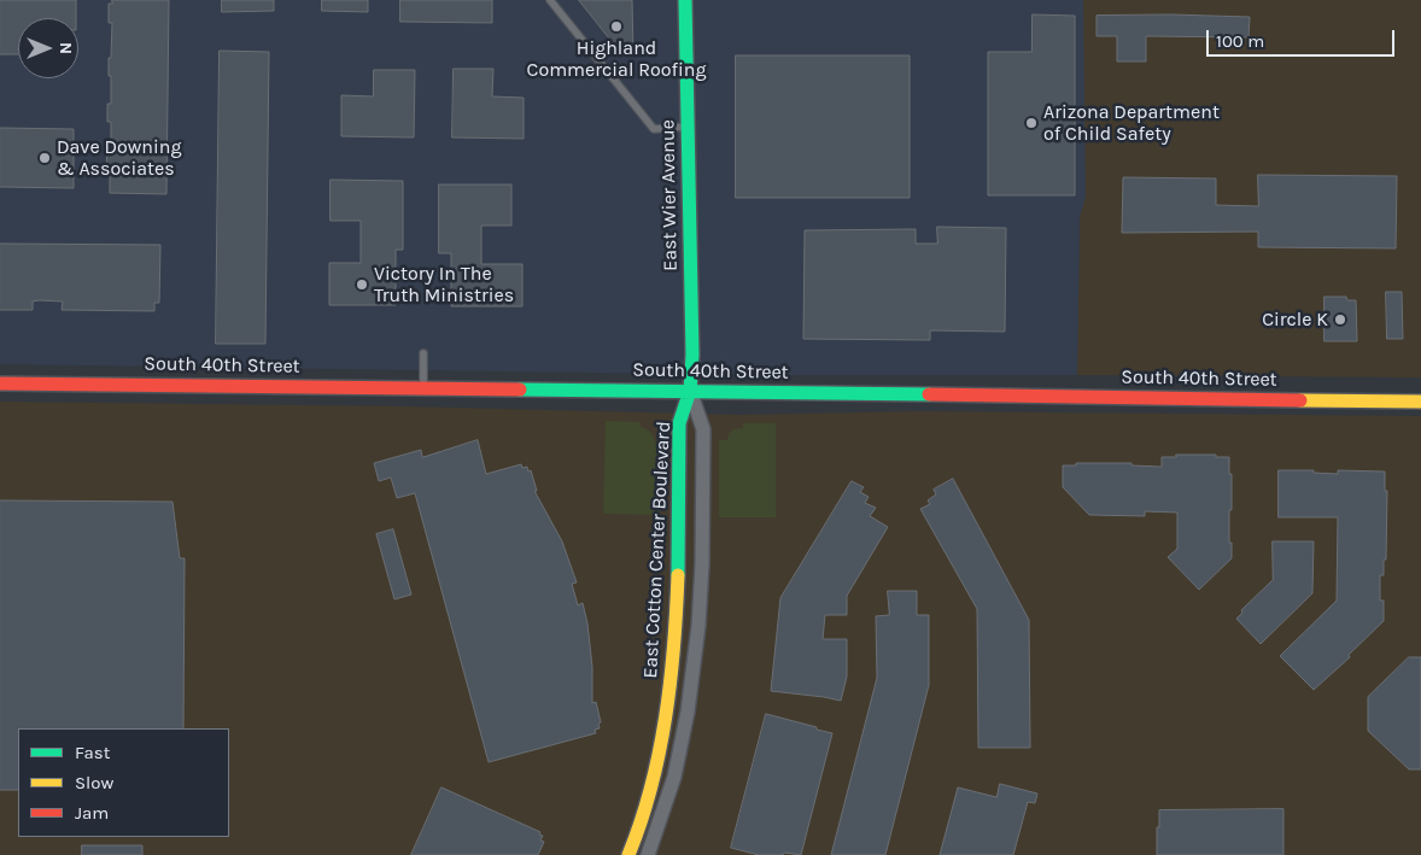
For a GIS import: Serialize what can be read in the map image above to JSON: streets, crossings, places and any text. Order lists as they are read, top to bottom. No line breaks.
{"streets":{"main road":["East Wier Avenue","South 40th Street","East Cotton Center Boulevard"]},"crossings":[["East Wier Avenue","South 40th Street"],["East Wier Avenue","East Cotton Center Boulevard"],["South 40th Street","East Cotton Center Boulevard"]],"places":["Highland Commercial Roofing","Arizona Department of Child Safety","Dave Downing & Associates","Victory In The Truth Ministries","Circle K"],"legend":["Fast","Slow","Jam"],"scale_bar":"100 m","north":"right"}
